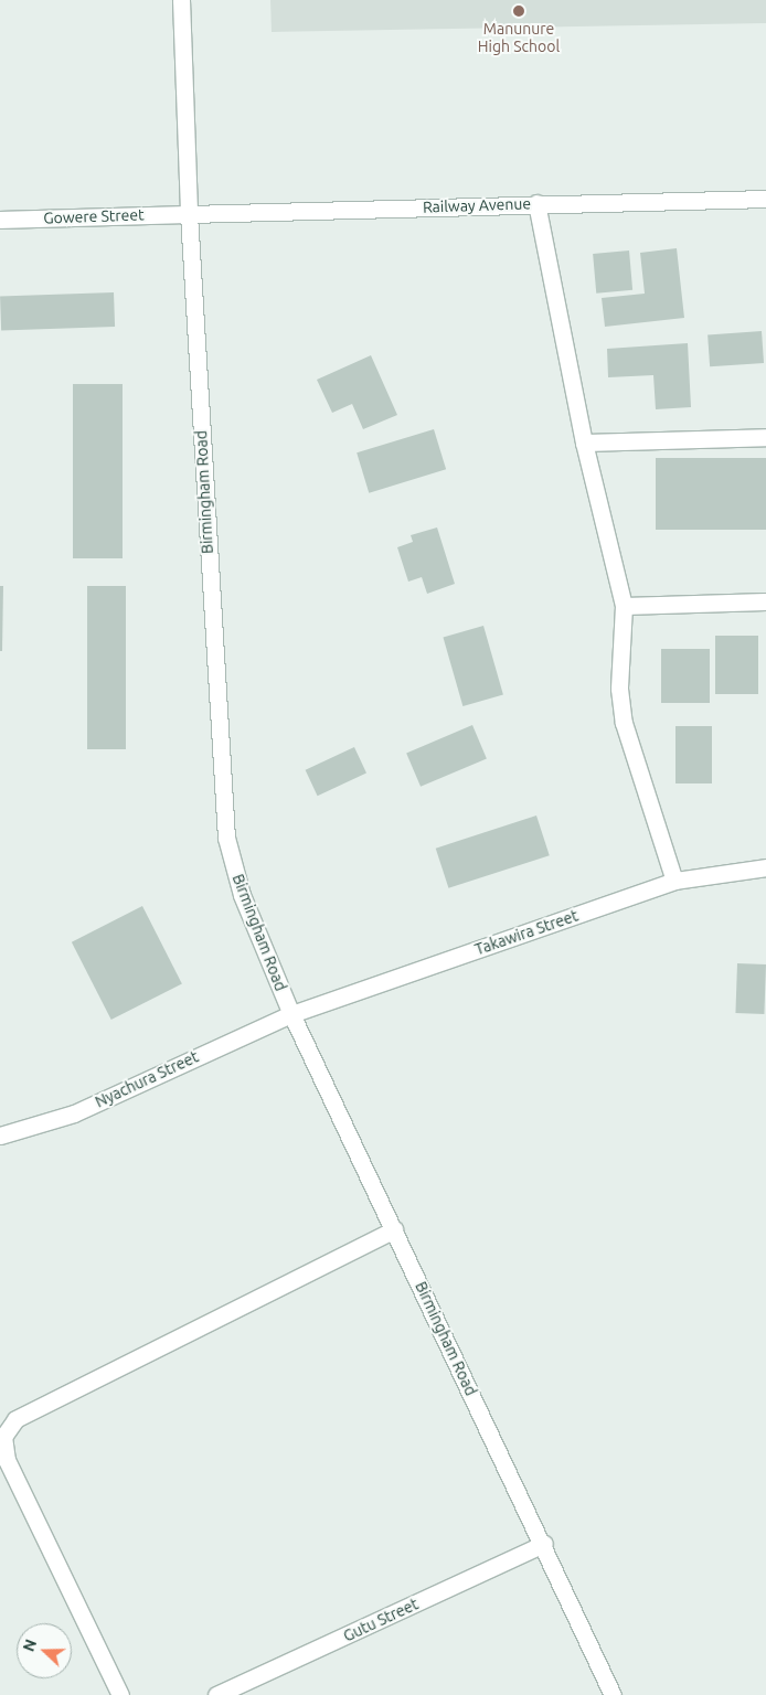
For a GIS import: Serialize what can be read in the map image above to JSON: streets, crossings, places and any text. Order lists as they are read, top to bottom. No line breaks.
{"streets":{"street":["Railway Avenue","Gowere Street","Birmingham Road","Takawira Street","Nyachura Street","Gutu Street"]},"crossings":[["Railway Avenue","Gowere Street"],["Railway Avenue","Birmingham Road"],["Gowere Street","Birmingham Road"],["Birmingham Road","Takawira Street"],["Birmingham Road","Nyachura Street"],["Birmingham Road","Gutu Street"],["Takawira Street","Nyachura Street"]],"places":["Manunure High School"],"north":"left"}
